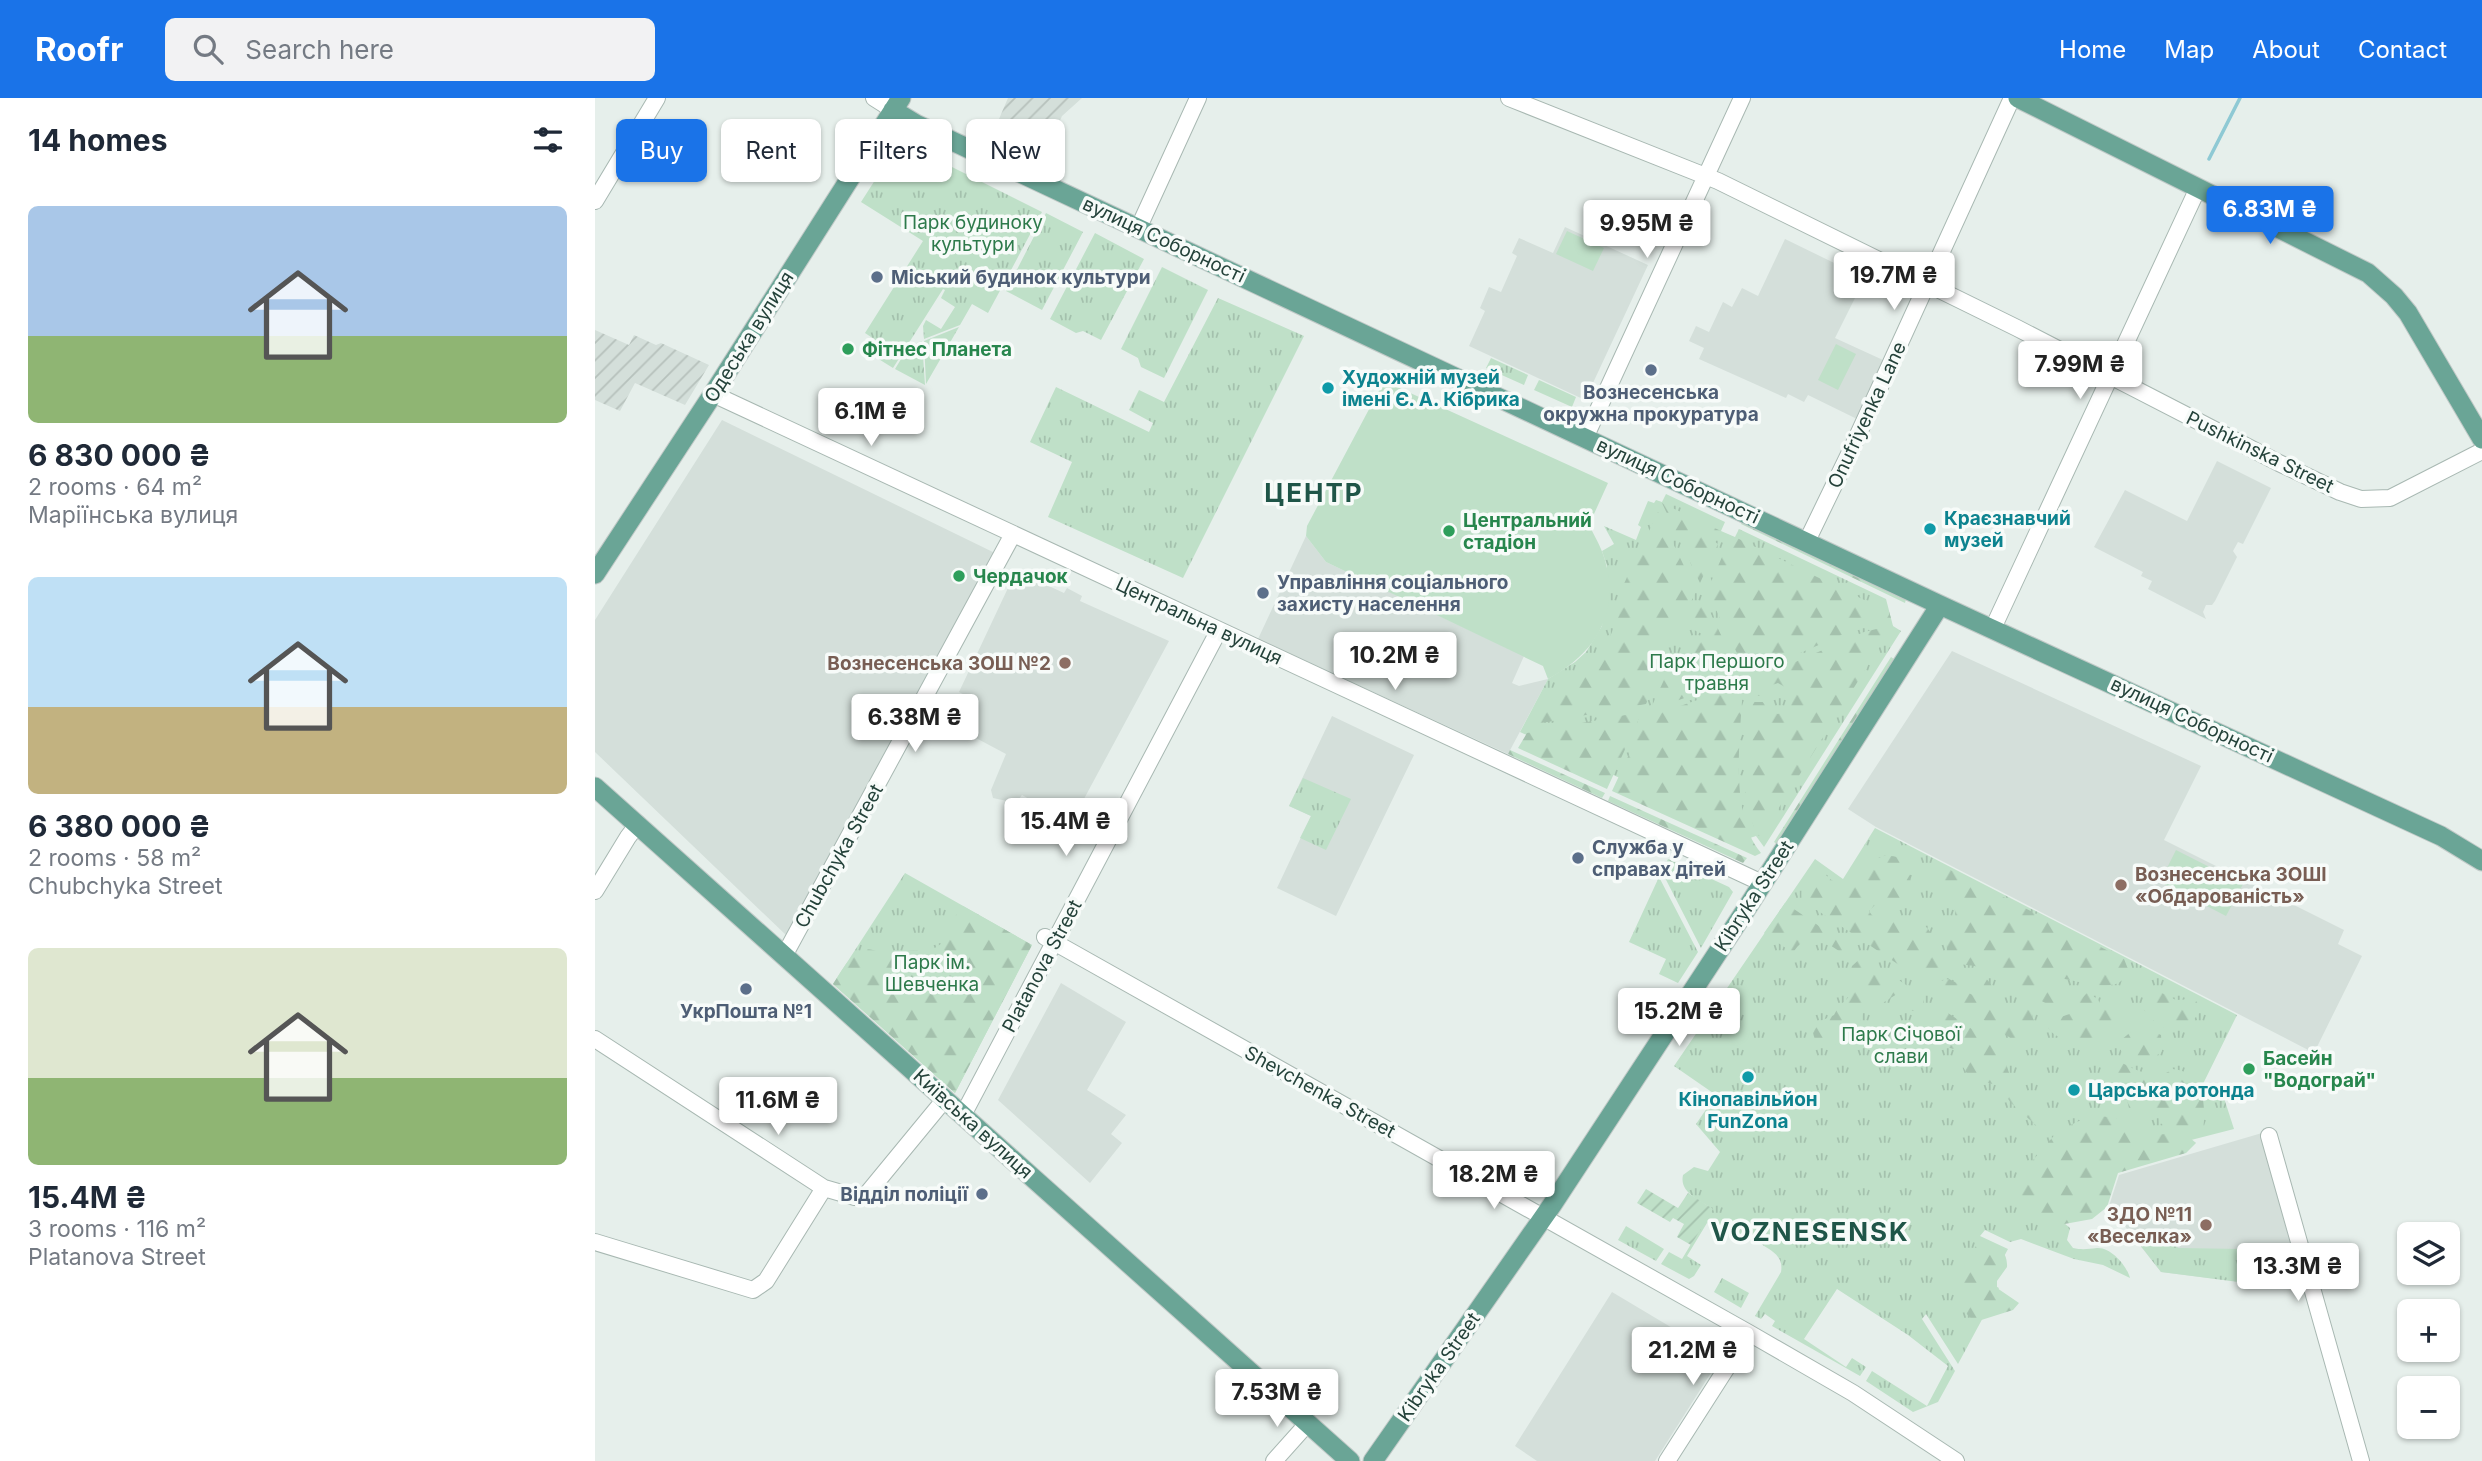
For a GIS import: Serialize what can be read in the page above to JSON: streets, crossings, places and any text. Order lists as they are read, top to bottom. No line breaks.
{"streets":{"main road":["вулиця Соборності","Одеська вулиця","Kibryka Street","Київська вулиця"],"street":["Onufriyenka Lane","Pushkinska Street","Центральна вулиця","Chubchyka Street","Platanova Street","Shevchenka Street"]},"crossings":[["вулиця Соборності","Одеська вулиця"],["вулиця Соборності","Onufriyenka Lane"],["вулиця Соборності","Kibryka Street"],["Одеська вулиця","Центральна вулиця"],["Onufriyenka Lane","Pushkinska Street"],["Центральна вулиця","Chubchyka Street"],["Центральна вулиця","Kibryka Street"],["Центральна вулиця","Platanova Street"],["Chubchyka Street","Київська вулиця"],["Kibryka Street","Shevchenka Street"],["Platanova Street","Shevchenka Street"],["Platanova Street","Київська вулиця"]],"districts":["ЦЕНТР","VOZNESENSK"],"parks":["Парк будиноку культури","Парк Першого травня","Парк ім. Шевченка","Парк Січової слави"],"places":["Міський будинок культури","Фітнес Планета","Вознесенська окружна прокуратура","Художній музей імені Є. А. Кібрика","Краєзнавчий музей","Центральний стадіон","Чердачок","Управління соціального захисту населення","Вознесенська ЗОШ №2","Служба у справах дітей","Вознесенська ЗОШІ «Обдарованість»","УкрПошта №1","Басейн \"Водограй\"","Кінопавільйон FunZona","Царська ротонда","Відділ поліції","ЗДО №11 «Веселка»"],"page":{"header":"Roofr","search":"Search here","nav":["Home","Map","About","Contact"],"heading":"14 homes","chip":["Buy","Rent","Filters","New"],"list":[{"name":"6 830 000 ₴","note":"2 rooms · 64 m² · Маріїнська вулиця"},{"name":"6 380 000 ₴","note":"2 rooms · 58 m² · Chubchyka Street"},{"name":"15.4M ₴","note":"3 rooms · 116 m² · Platanova Street"}],"price":["6.83M ₴","9.95M ₴","19.7M ₴","7.99M ₴","6.1M ₴","10.2M ₴","6.38M ₴","15.4M ₴","15.2M ₴","11.6M ₴","18.2M ₴","13.3M ₴","21.2M ₴","7.53M ₴"],"map_buttons":["+","−"]}}
